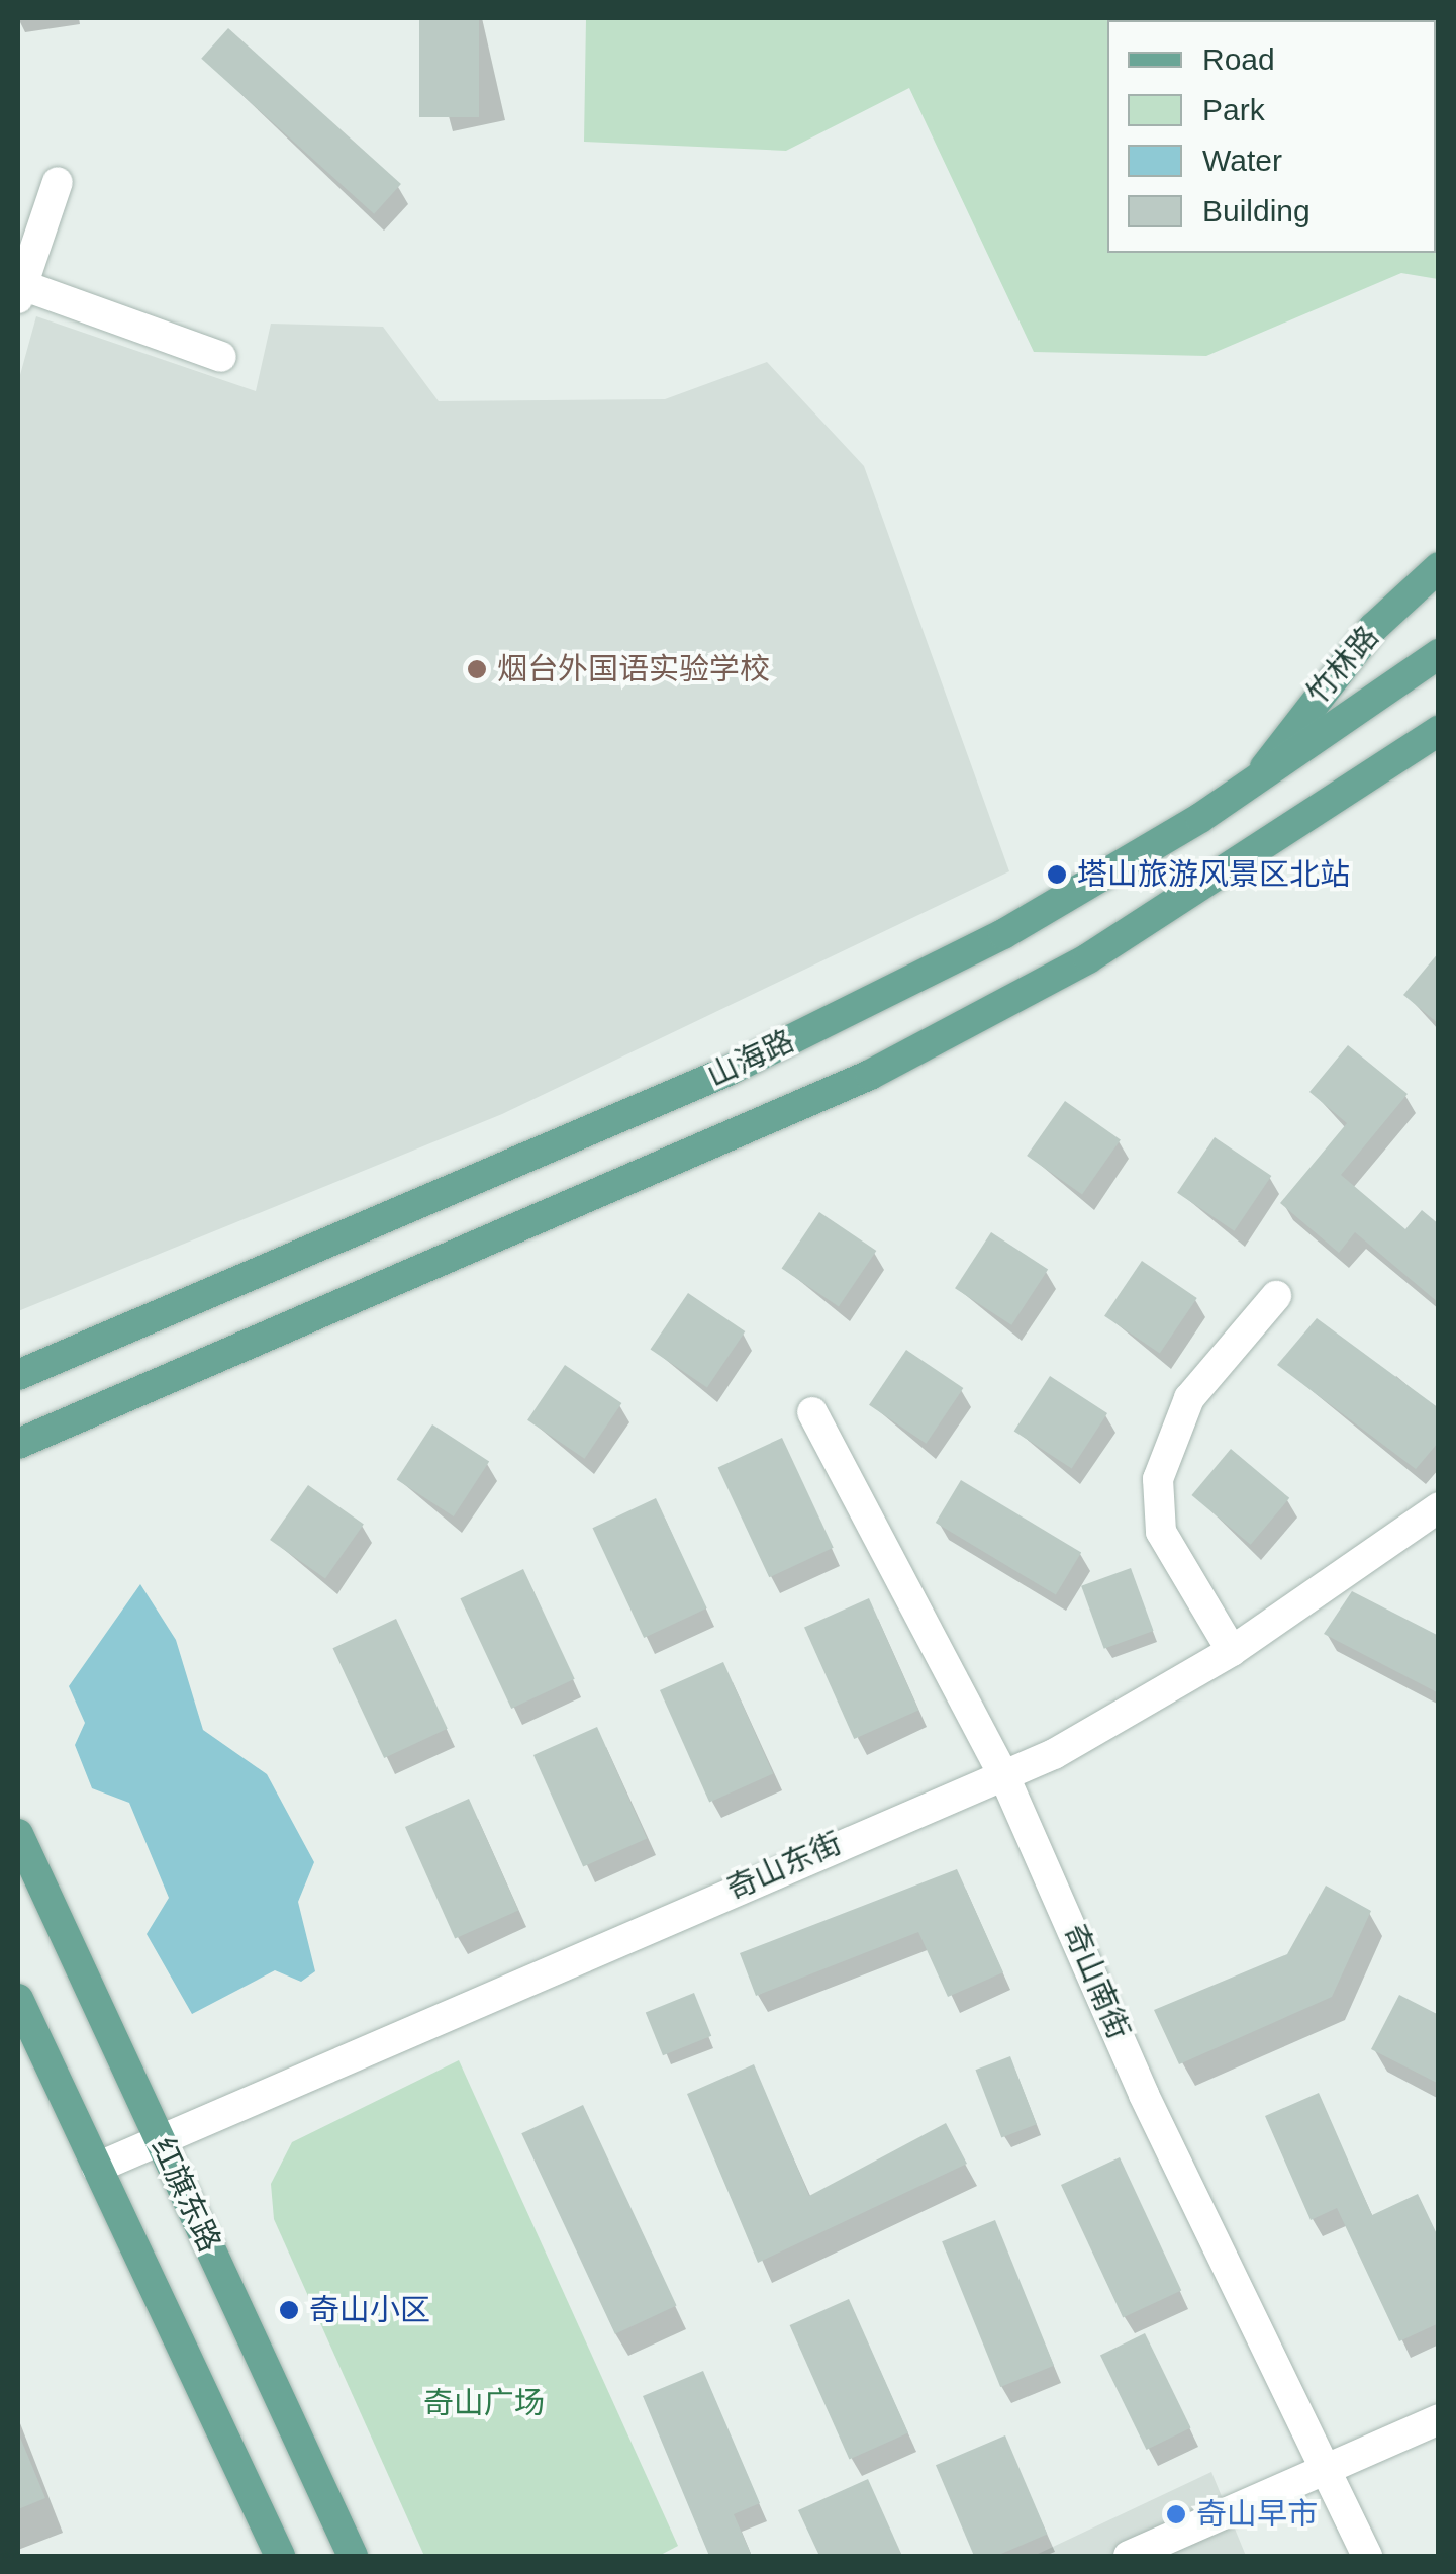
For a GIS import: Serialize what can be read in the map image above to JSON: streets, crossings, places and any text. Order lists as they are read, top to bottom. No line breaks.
{"streets":{"main road":["竹林路","山海路","红旗东路"],"street":["奇山东街","奇山南街"]},"crossings":[["竹林路","山海路"],["奇山东街","奇山南街"],["奇山东街","红旗东路"]],"parks":["奇山广场"],"places":["烟台外国语实验学校","塔山旅游风景区北站","奇山小区","奇山早市"],"legend":["Road","Park","Water","Building"]}
